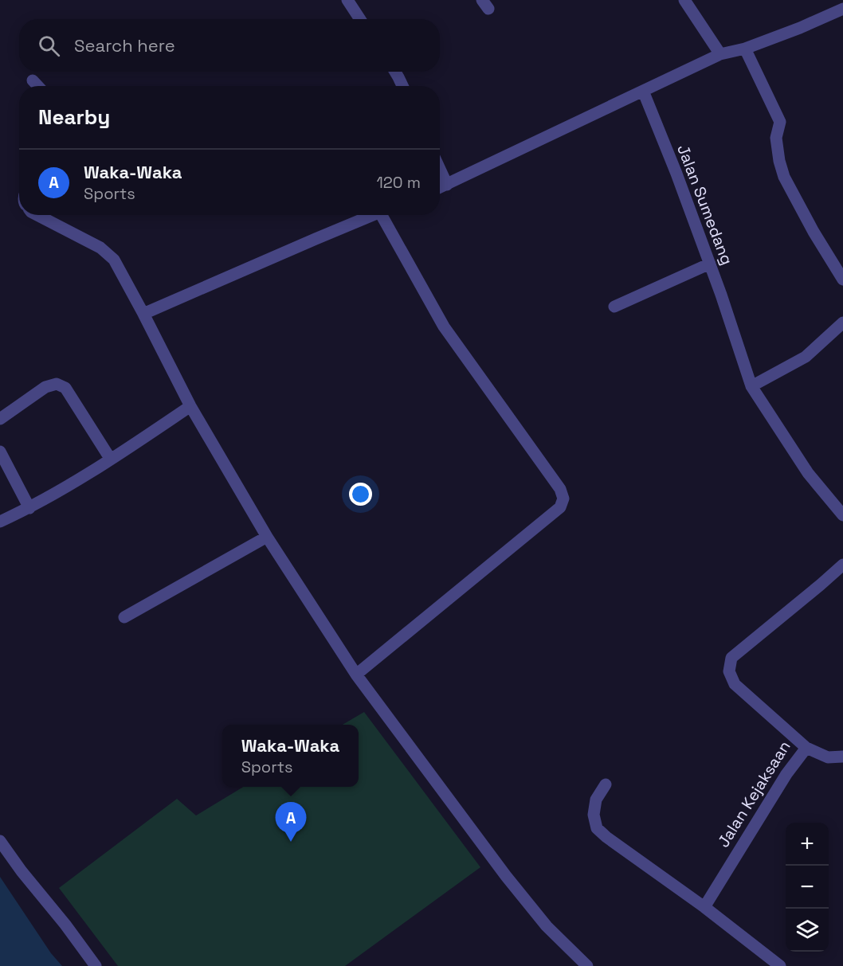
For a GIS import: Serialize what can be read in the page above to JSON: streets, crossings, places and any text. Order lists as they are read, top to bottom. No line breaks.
{"streets":{"street":["Jalan Sumedang","Jalan Kejaksaan"]},"page":{"search":"Search here","heading":"Nearby","list":[{"mark":"A","name":"Waka-Waka","note":"Sports","value":"120 m"}],"popup":["Waka-Waka","Sports"],"pins":"A","map_buttons":["+","−"]}}
